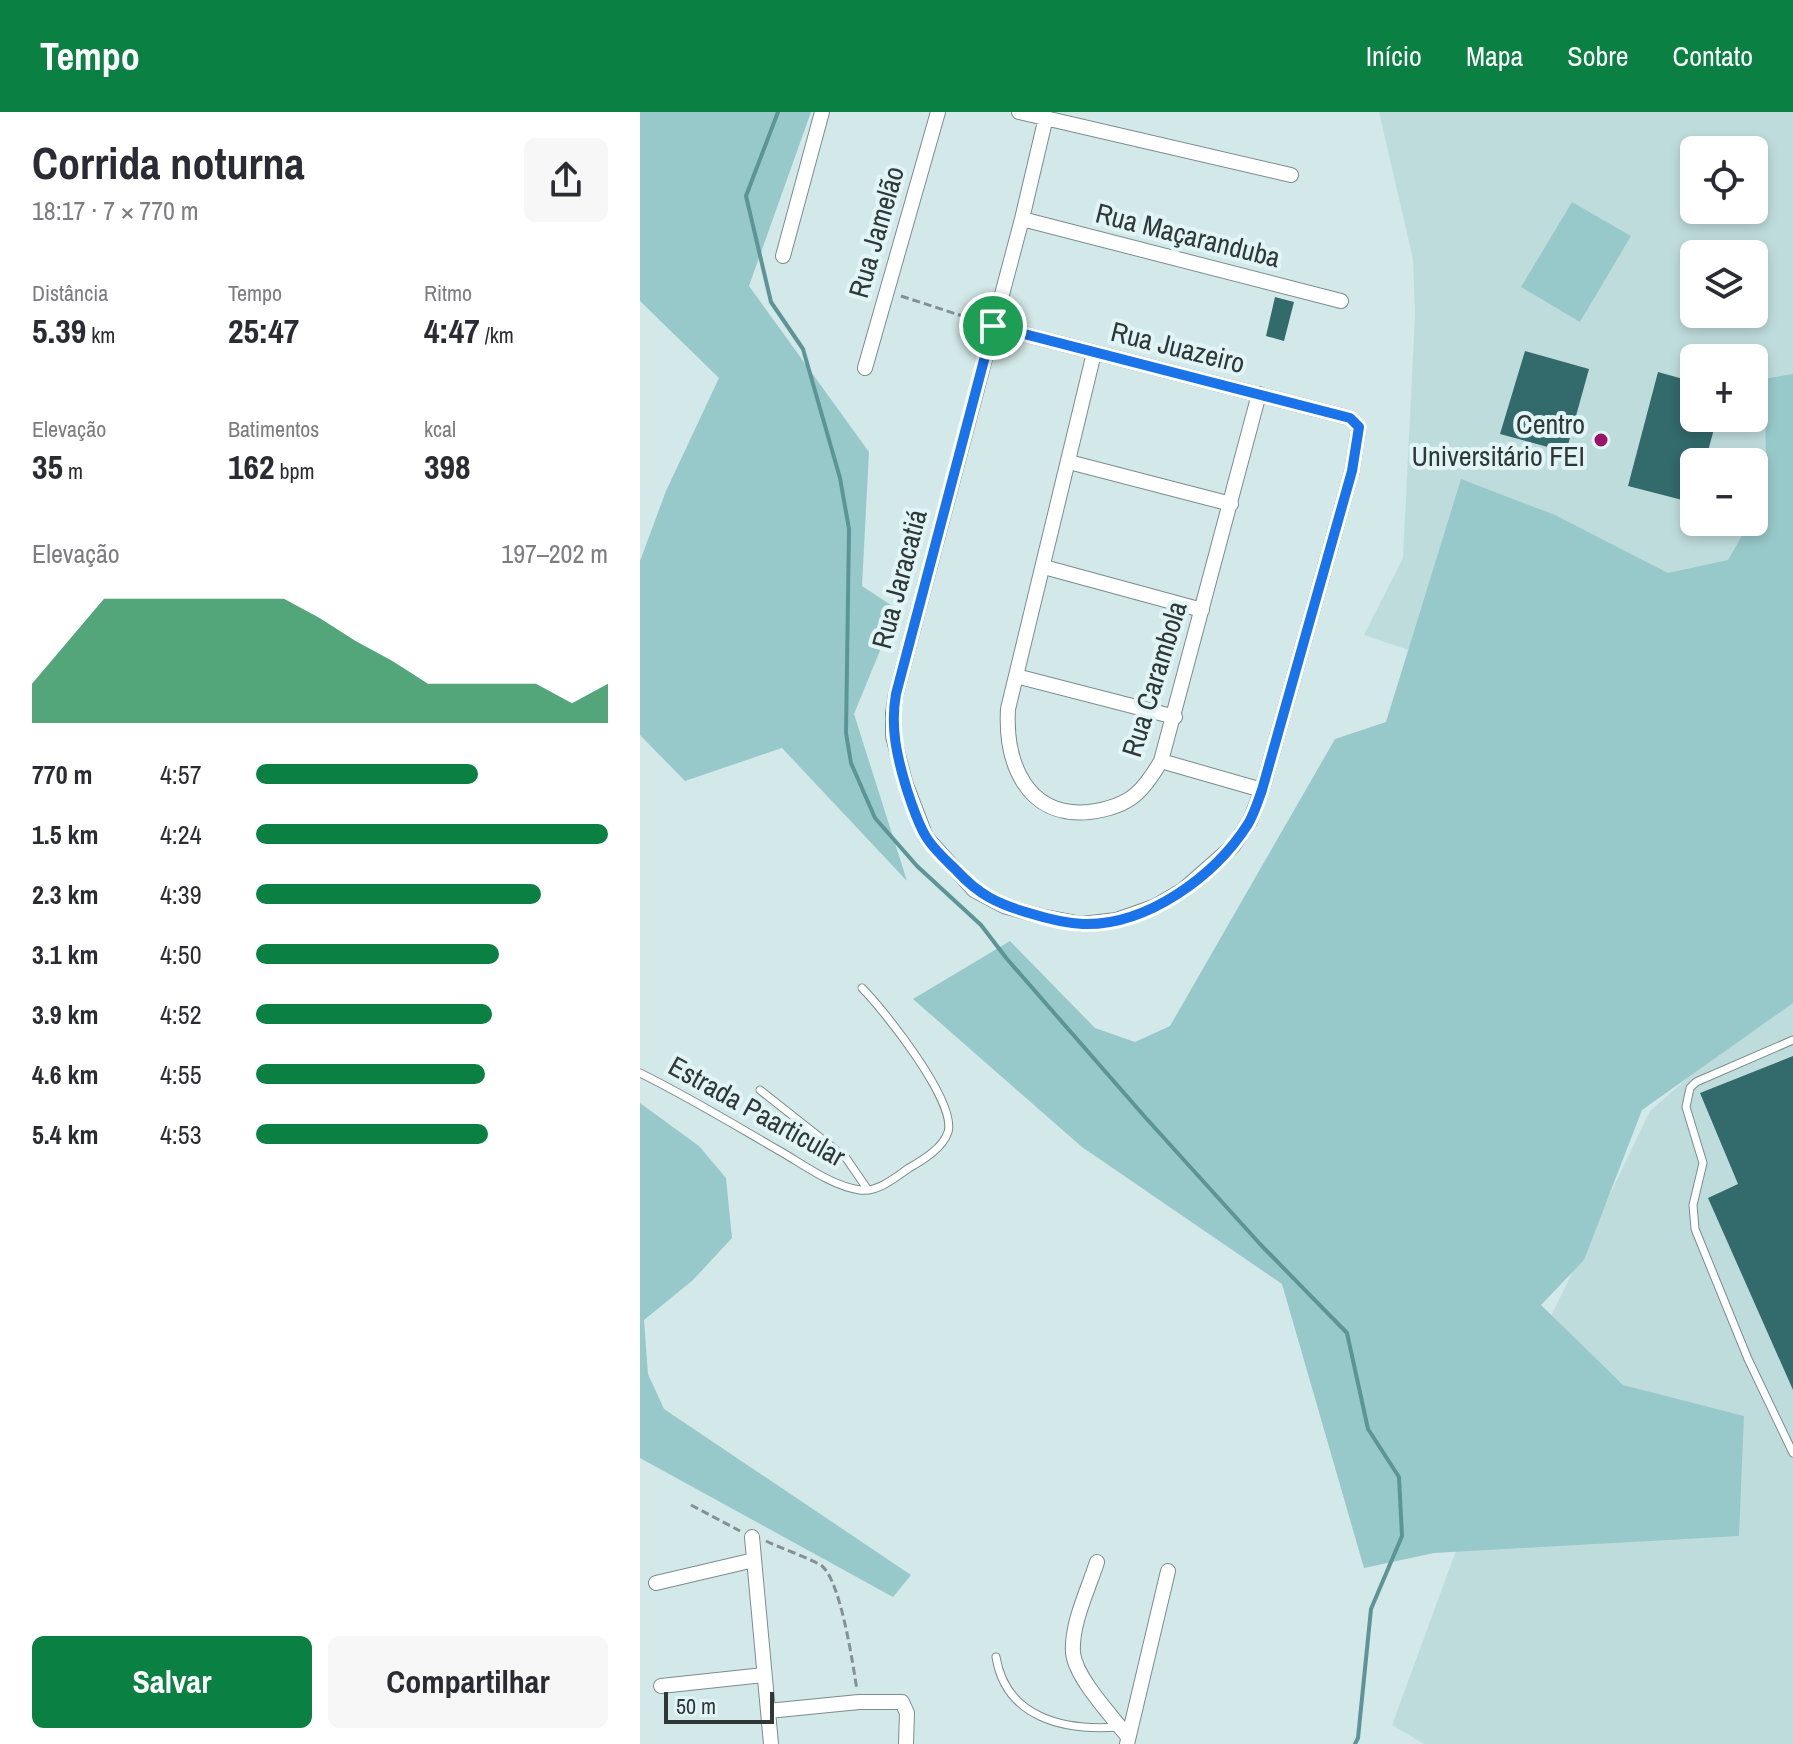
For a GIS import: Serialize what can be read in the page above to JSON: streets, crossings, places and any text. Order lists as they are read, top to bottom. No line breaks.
{"streets":{"street":["Rua Jamelão","Rua Maçaranduba","Rua Juazeiro","Rua Jaracatiá","Rua Carambola"],"lane":["Estrada Paarticular"]},"crossings":[["Rua Maçaranduba","Rua Jaracatiá"],["Rua Juazeiro","Rua Jaracatiá"],["Rua Juazeiro","Rua Carambola"]],"places":["Centro Universitário FEI"],"scale_bar":"50 m","page":{"header":"Tempo","nav":["Início","Mapa","Sobre","Contato"],"heading":["Corrida noturna","18:17 · 7 × 770 m"],"map_buttons":["+","−"],"stats":[["Distância","5.39 km"],["Tempo","25:47"],["Ritmo","4:47 /km"],["Elevação","35 m"],["Batimentos","162 bpm"],["kcal","398"]],"chart":["Elevação","197–202 m"],"list":[{"name":"770 m","note":"4:57"},{"name":"1.5 km","note":"4:24"},{"name":"2.3 km","note":"4:39"},{"name":"3.1 km","note":"4:50"},{"name":"3.9 km","note":"4:52"},{"name":"4.6 km","note":"4:55"},{"name":"5.4 km","note":"4:53"}],"buttons":["Salvar","Compartilhar"],"scale":"50 m"}}
